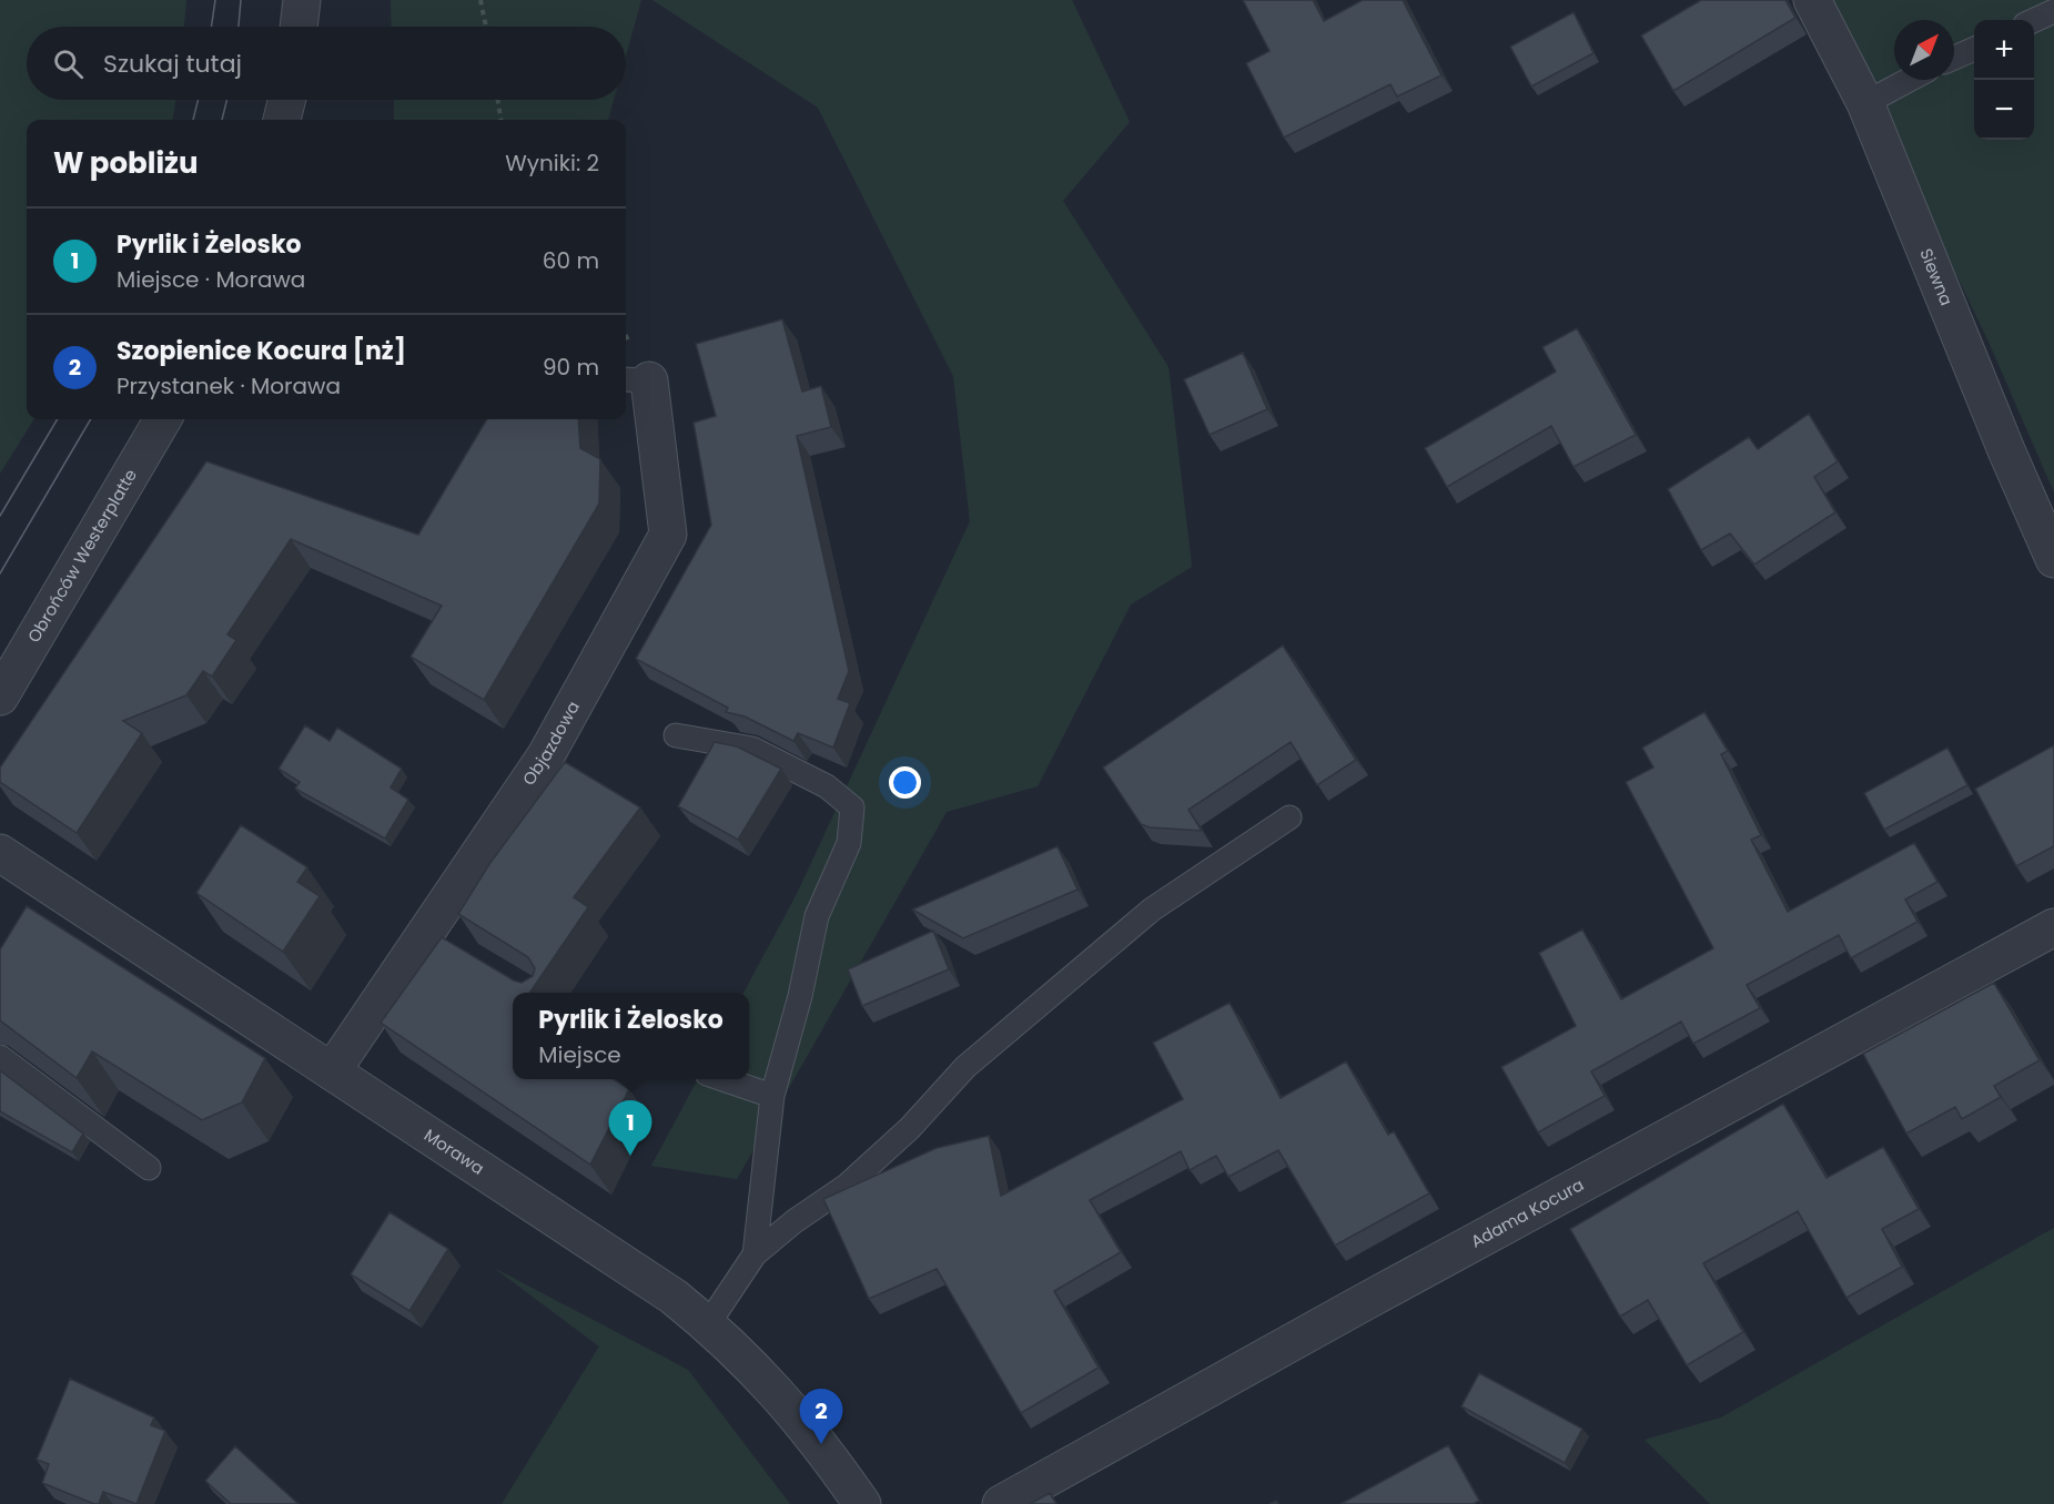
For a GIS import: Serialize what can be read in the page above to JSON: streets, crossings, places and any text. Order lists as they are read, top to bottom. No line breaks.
{"streets":{"street":["Siewna","Obrońców Westerplatte","Objazdowa","Morawa","Adama Kocura"]},"crossings":[["Objazdowa","Morawa"]],"north":"top right","page":{"map_buttons":["+","−"],"search":"Szukaj tutaj","heading":["W pobliżu","Wyniki: 2"],"list":[{"mark":"1","name":"Pyrlik i Żelosko","note":"Miejsce · Morawa","value":"60 m"},{"mark":"2","name":"Szopienice Kocura [nż]","note":"Przystanek · Morawa","value":"90 m"}],"popup":["Pyrlik i Żelosko","Miejsce"],"pins":["1","2"]}}
